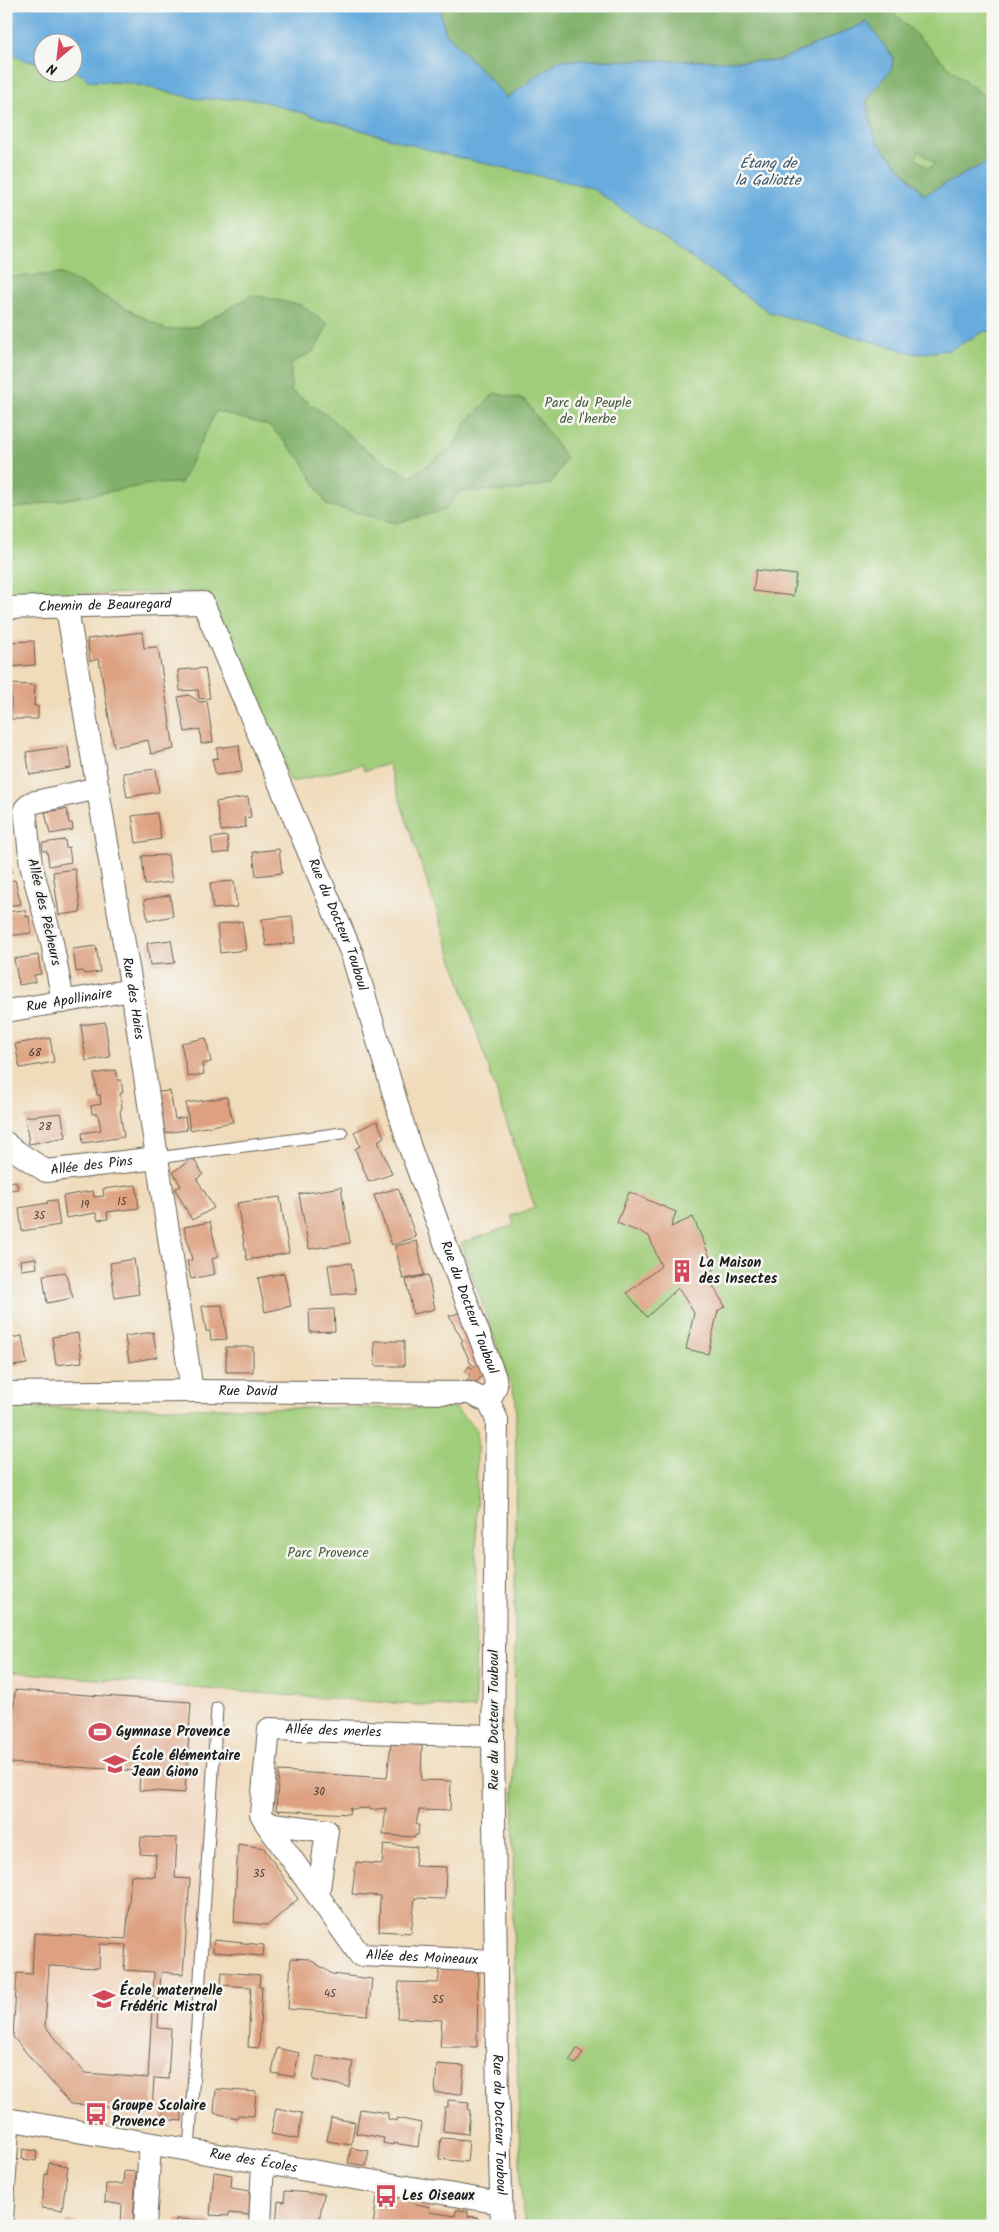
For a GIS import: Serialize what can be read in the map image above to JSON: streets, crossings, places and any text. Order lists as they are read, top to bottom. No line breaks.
{"streets":{"street":["Chemin de Beauregard","Allée des Pêcheurs","Rue du Docteur Touboul","Rue des Haies","Rue Apollinaire","Allée des Pins","Rue David","Allée des merles","Allée des Moineaux","Rue des Écoles"]},"crossings":[["Chemin de Beauregard","Rue du Docteur Touboul"],["Chemin de Beauregard","Rue des Haies"],["Allée des Pêcheurs","Rue des Haies"],["Allée des Pêcheurs","Rue Apollinaire"],["Rue du Docteur Touboul","Rue David"],["Rue du Docteur Touboul","Allée des merles"],["Rue du Docteur Touboul","Allée des Moineaux"],["Rue du Docteur Touboul","Rue des Écoles"],["Rue des Haies","Rue Apollinaire"],["Rue des Haies","Allée des Pins"],["Rue des Haies","Rue David"],["Allée des merles","Allée des Moineaux"]],"water":["Étang de la Galiotte"],"parks":["Parc du Peuple de l'herbe","Parc Provence"],"places":{"building":["La Maison des Insectes"],"sports":["Gymnase Provence"],"school or university":["École élémentaire Jean Giono","École maternelle Frédéric Mistral"],"bus stop":["Groupe Scolaire Provence","Les Oiseaux"]},"house_numbers":["68","28","15","19","35","30","35","45","55"],"north":"bottom left"}
